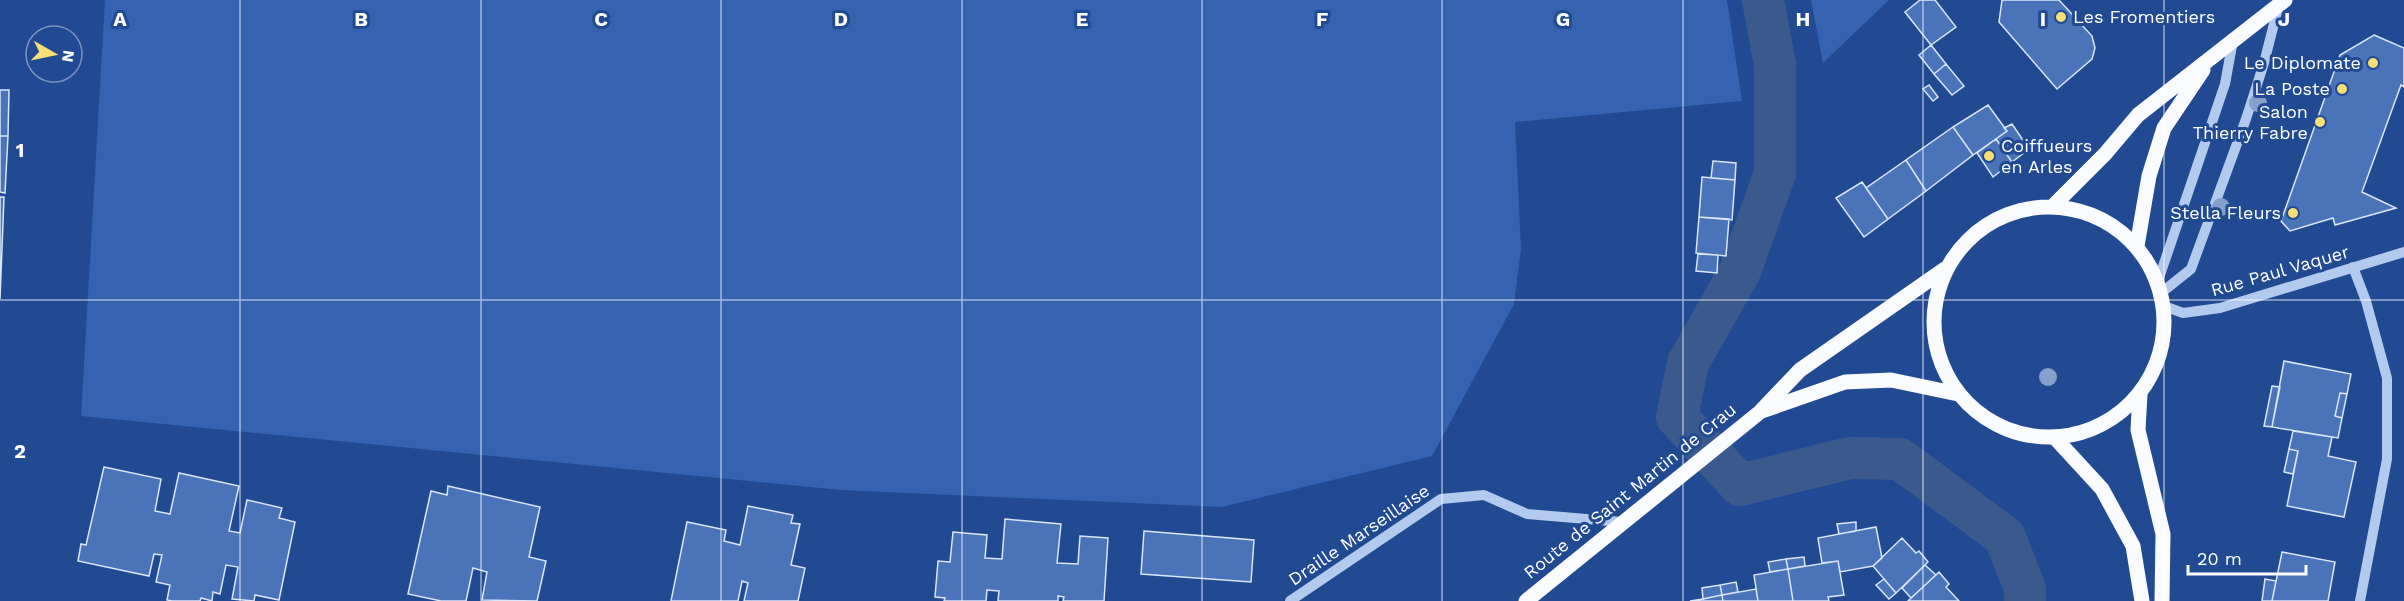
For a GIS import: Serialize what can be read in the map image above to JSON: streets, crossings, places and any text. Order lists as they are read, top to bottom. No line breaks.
{"streets":{"main road":["Route de Saint Martin de Crau"],"street":["Rue Paul Vaquer","Draille Marseillaise"]},"crossings":[["Route de Saint Martin de Crau","Draille Marseillaise"]],"places":["Les Fromentiers","Le Diplomate","La Poste","Salon Thierry Fabre","Coiffueurs en Arles","Stella Fleurs"],"scale_bar":"20 m","north":"right","grid":{"columns":["A","B","C","D","E","F","G","H","I","J"],"rows":["1","2"]}}
